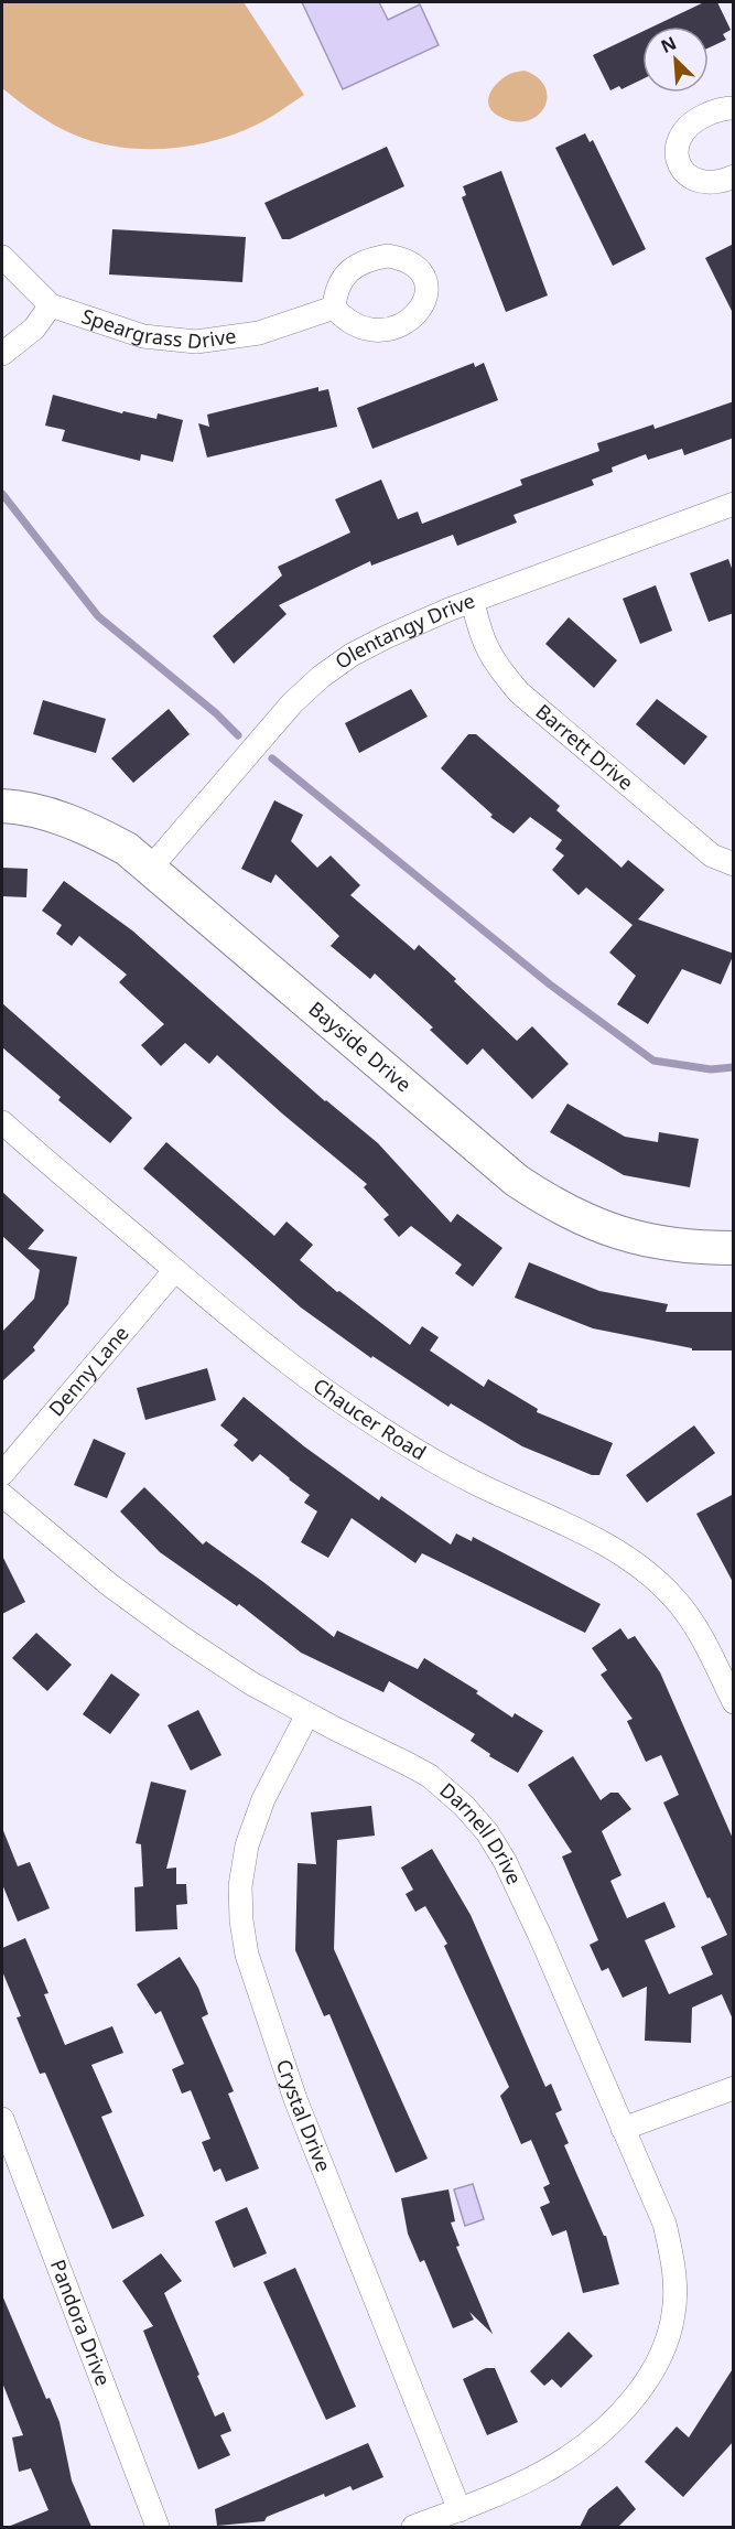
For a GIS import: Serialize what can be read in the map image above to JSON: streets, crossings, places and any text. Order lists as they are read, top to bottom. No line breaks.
{"streets":{"street":["Speargrass Drive","Olentangy Drive","Barrett Drive","Bayside Drive","Denny Lane","Chaucer Road","Darnell Drive","Crystal Drive","Pandora Drive"]},"crossings":[["Olentangy Drive","Barrett Drive"],["Olentangy Drive","Bayside Drive"],["Denny Lane","Chaucer Road"],["Darnell Drive","Crystal Drive"]],"north":"top left"}
